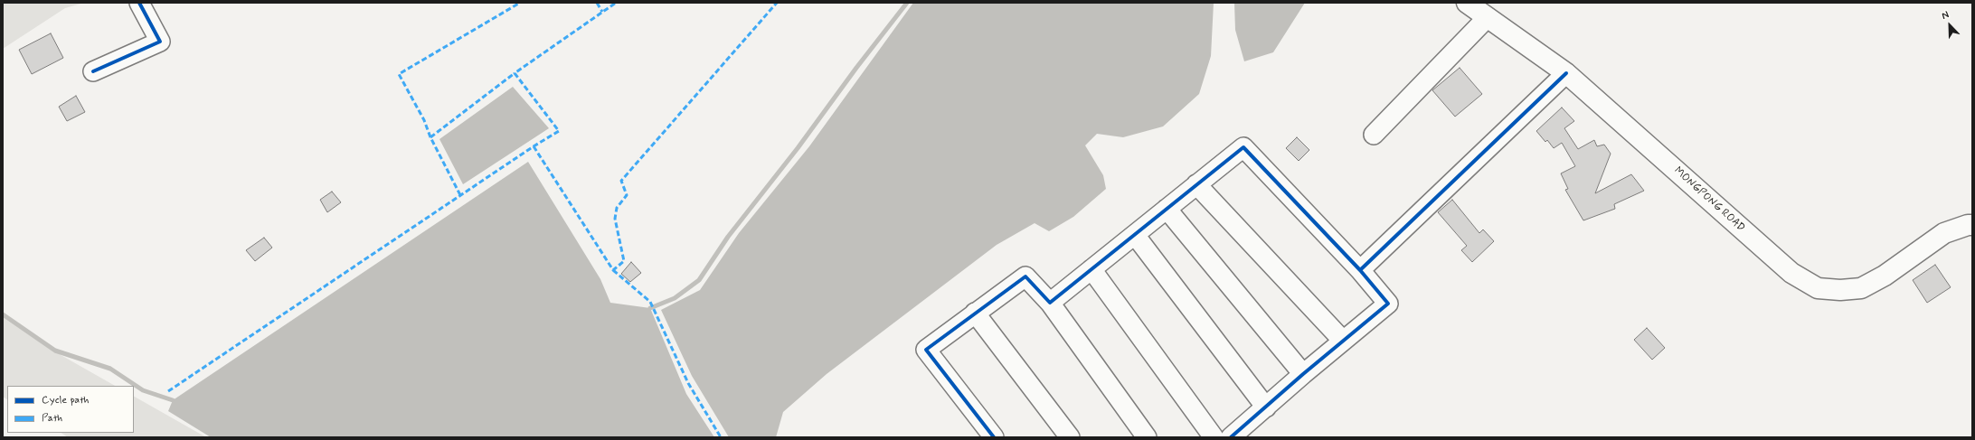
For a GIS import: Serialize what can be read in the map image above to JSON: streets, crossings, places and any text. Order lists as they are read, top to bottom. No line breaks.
{"streets":{"main road":["MONGPONG ROAD"]},"legend":["Cycle path","Path"],"north":"top left"}
